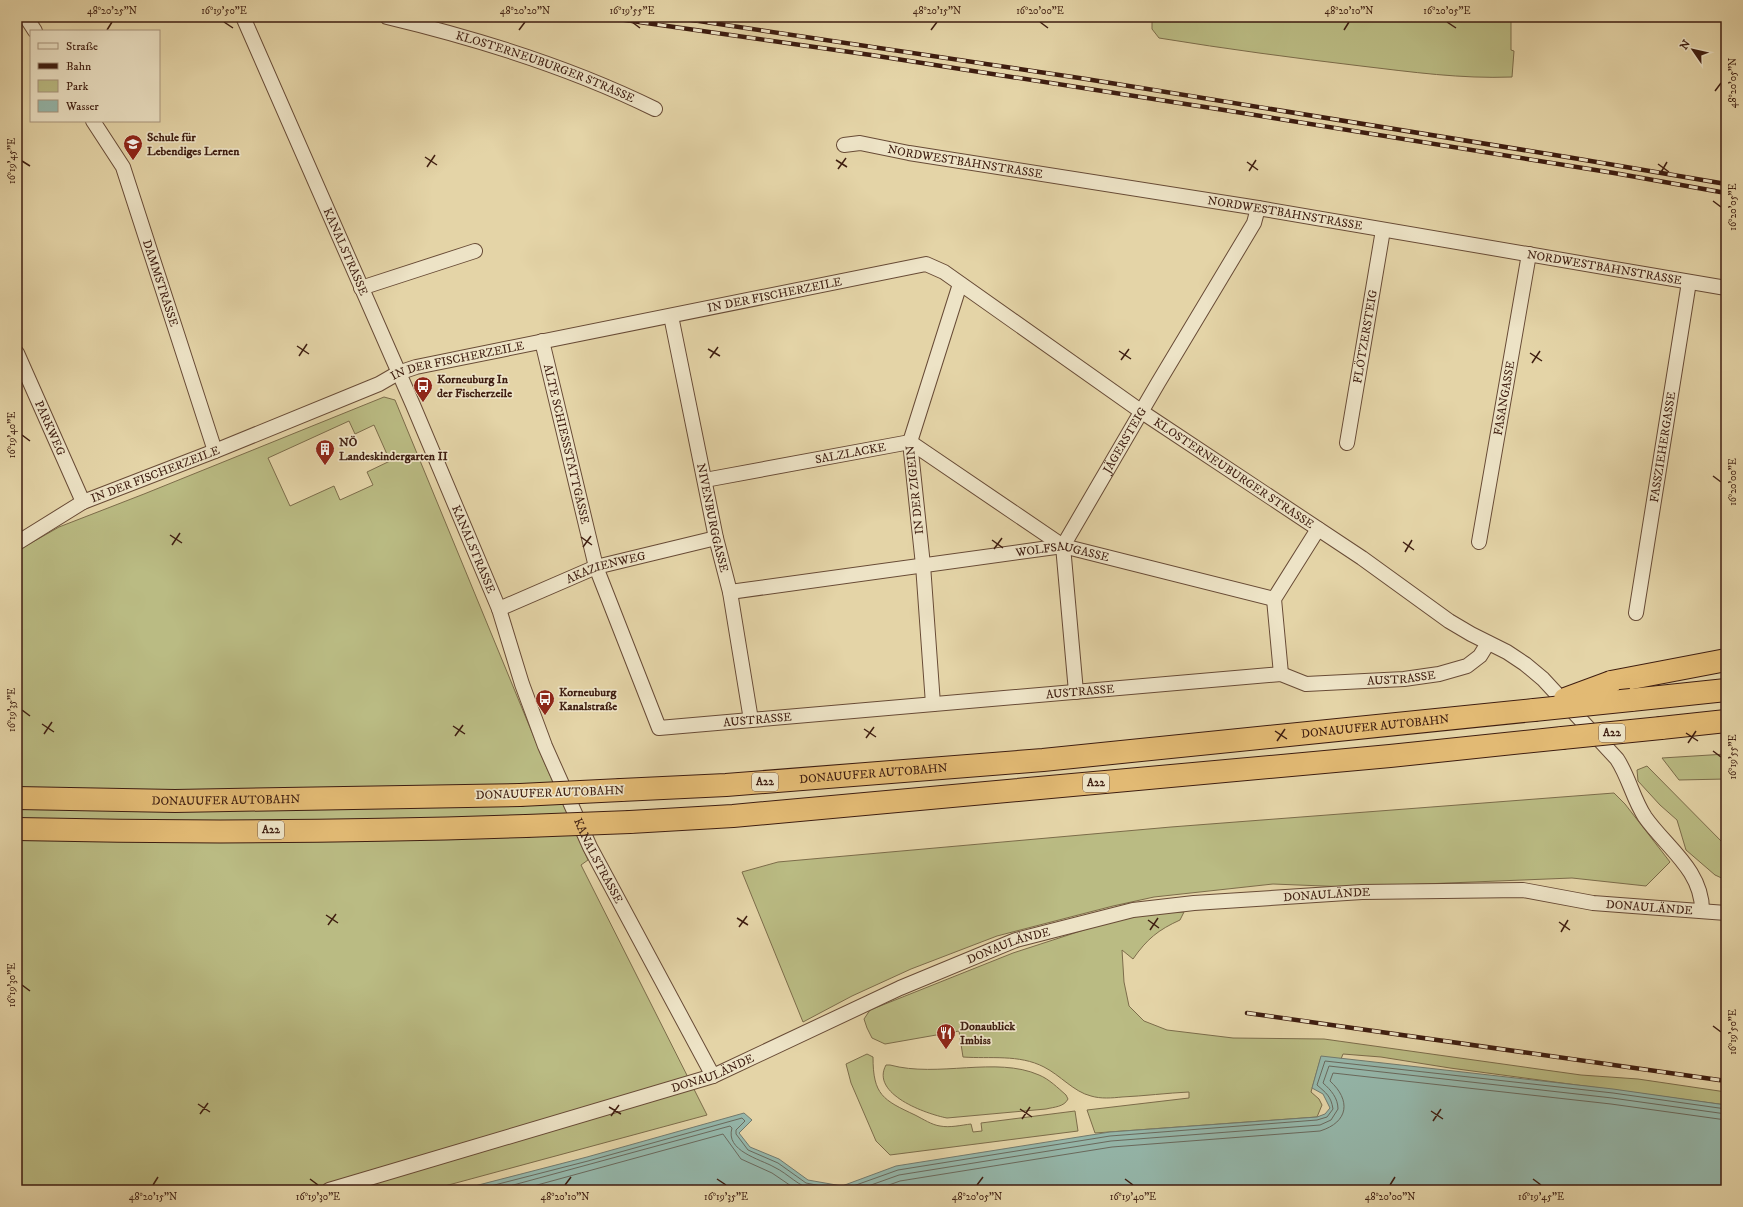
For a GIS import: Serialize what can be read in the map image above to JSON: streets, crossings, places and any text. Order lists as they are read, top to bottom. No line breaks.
{"streets":{"highway":["DONAUUFER AUTOBAHN","A22"],"street":["KLOSTERNEUBURGER STRASSE","NORDWESTBAHNSTRASSE","KANALSTRASSE","DAMMSTRASSE","IN DER FISCHERZEILE","FLÖTZERSTEIG","FASANGASSE","PARKWEG","JÄGERSTEIG","ALTE SCHIESSSTATTGASSE","FASSZIEHERGASSE","SALZLACKE","IN DER ZIGEIN","NIVENBURGGASSE","WOLFSAUGASSE","AKAZIENWEG","AUSTRASSE","DONAULÄNDE"]},"crossings":[["KLOSTERNEUBURGER STRASSE","IN DER FISCHERZEILE"],["KLOSTERNEUBURGER STRASSE","JÄGERSTEIG"],["KLOSTERNEUBURGER STRASSE","IN DER ZIGEIN"],["KLOSTERNEUBURGER STRASSE","AUSTRASSE"],["KLOSTERNEUBURGER STRASSE","DONAULÄNDE"],["NORDWESTBAHNSTRASSE","FLÖTZERSTEIG"],["NORDWESTBAHNSTRASSE","FASANGASSE"],["NORDWESTBAHNSTRASSE","JÄGERSTEIG"],["NORDWESTBAHNSTRASSE","FASSZIEHERGASSE"],["KANALSTRASSE","IN DER FISCHERZEILE"],["KANALSTRASSE","AKAZIENWEG"],["KANALSTRASSE","DONAULÄNDE"],["DAMMSTRASSE","IN DER FISCHERZEILE"],["IN DER FISCHERZEILE","PARKWEG"],["IN DER FISCHERZEILE","ALTE SCHIESSSTATTGASSE"],["IN DER FISCHERZEILE","NIVENBURGGASSE"],["JÄGERSTEIG","WOLFSAUGASSE"],["ALTE SCHIESSSTATTGASSE","AKAZIENWEG"],["ALTE SCHIESSSTATTGASSE","AUSTRASSE"],["SALZLACKE","IN DER ZIGEIN"],["SALZLACKE","NIVENBURGGASSE"],["IN DER ZIGEIN","WOLFSAUGASSE"],["IN DER ZIGEIN","AUSTRASSE"],["NIVENBURGGASSE","WOLFSAUGASSE"],["NIVENBURGGASSE","AKAZIENWEG"],["NIVENBURGGASSE","AUSTRASSE"]],"places":{"school or university":["Schule für Lebendiges Lernen"],"bus stop":["Korneuburg In der Fischerzeile","Korneuburg Kanalstraße"],"building":["NÖ Landeskindergarten II"],"restaurant":["Donaublick Imbiss"]},"legend":["Straße","Bahn","Park","Wasser"],"north":"top left","coordinates":["48°20'25\"N","16°19'50\"E","48°20'20\"N","16°19'55\"E","48°20'15\"N","16°20'00\"E","48°20'10\"N","16°20'05\"E","48°20'05\"N","16°19'45\"E","16°19'40\"E","16°19'35\"E","16°19'30\"E","48°20'00\"N"]}
